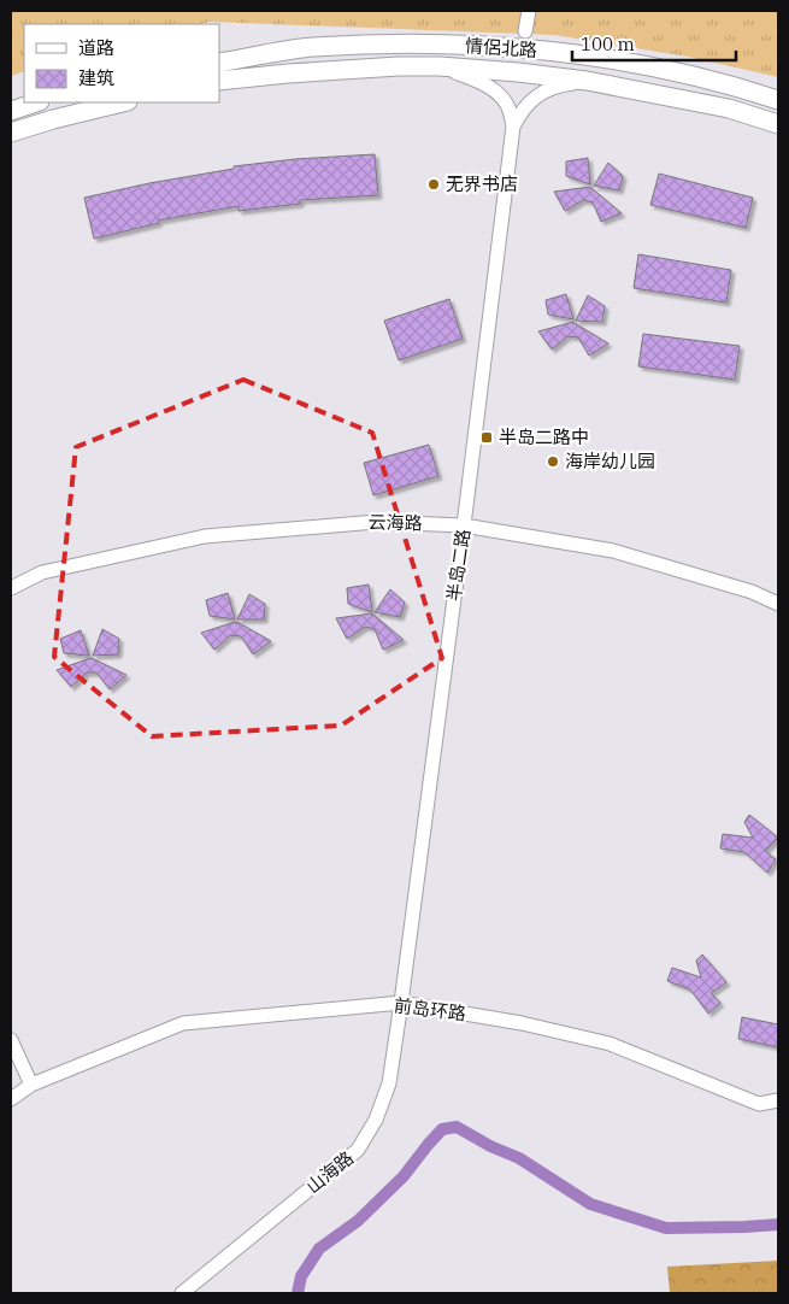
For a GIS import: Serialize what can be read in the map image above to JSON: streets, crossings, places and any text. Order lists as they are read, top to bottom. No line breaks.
{"streets":{"main road":["情侶北路"],"street":["云海路","半岛二路","前岛环路","山海路"]},"crossings":[["云海路","半岛二路"],["半岛二路","前岛环路"],["半岛二路","山海路"],["前岛环路","山海路"]],"places":{"other":["无界书店","海岸幼儿园"],"transit":["半岛二路中"]},"legend":["道路","建筑"],"scale_bar":"100 m"}
